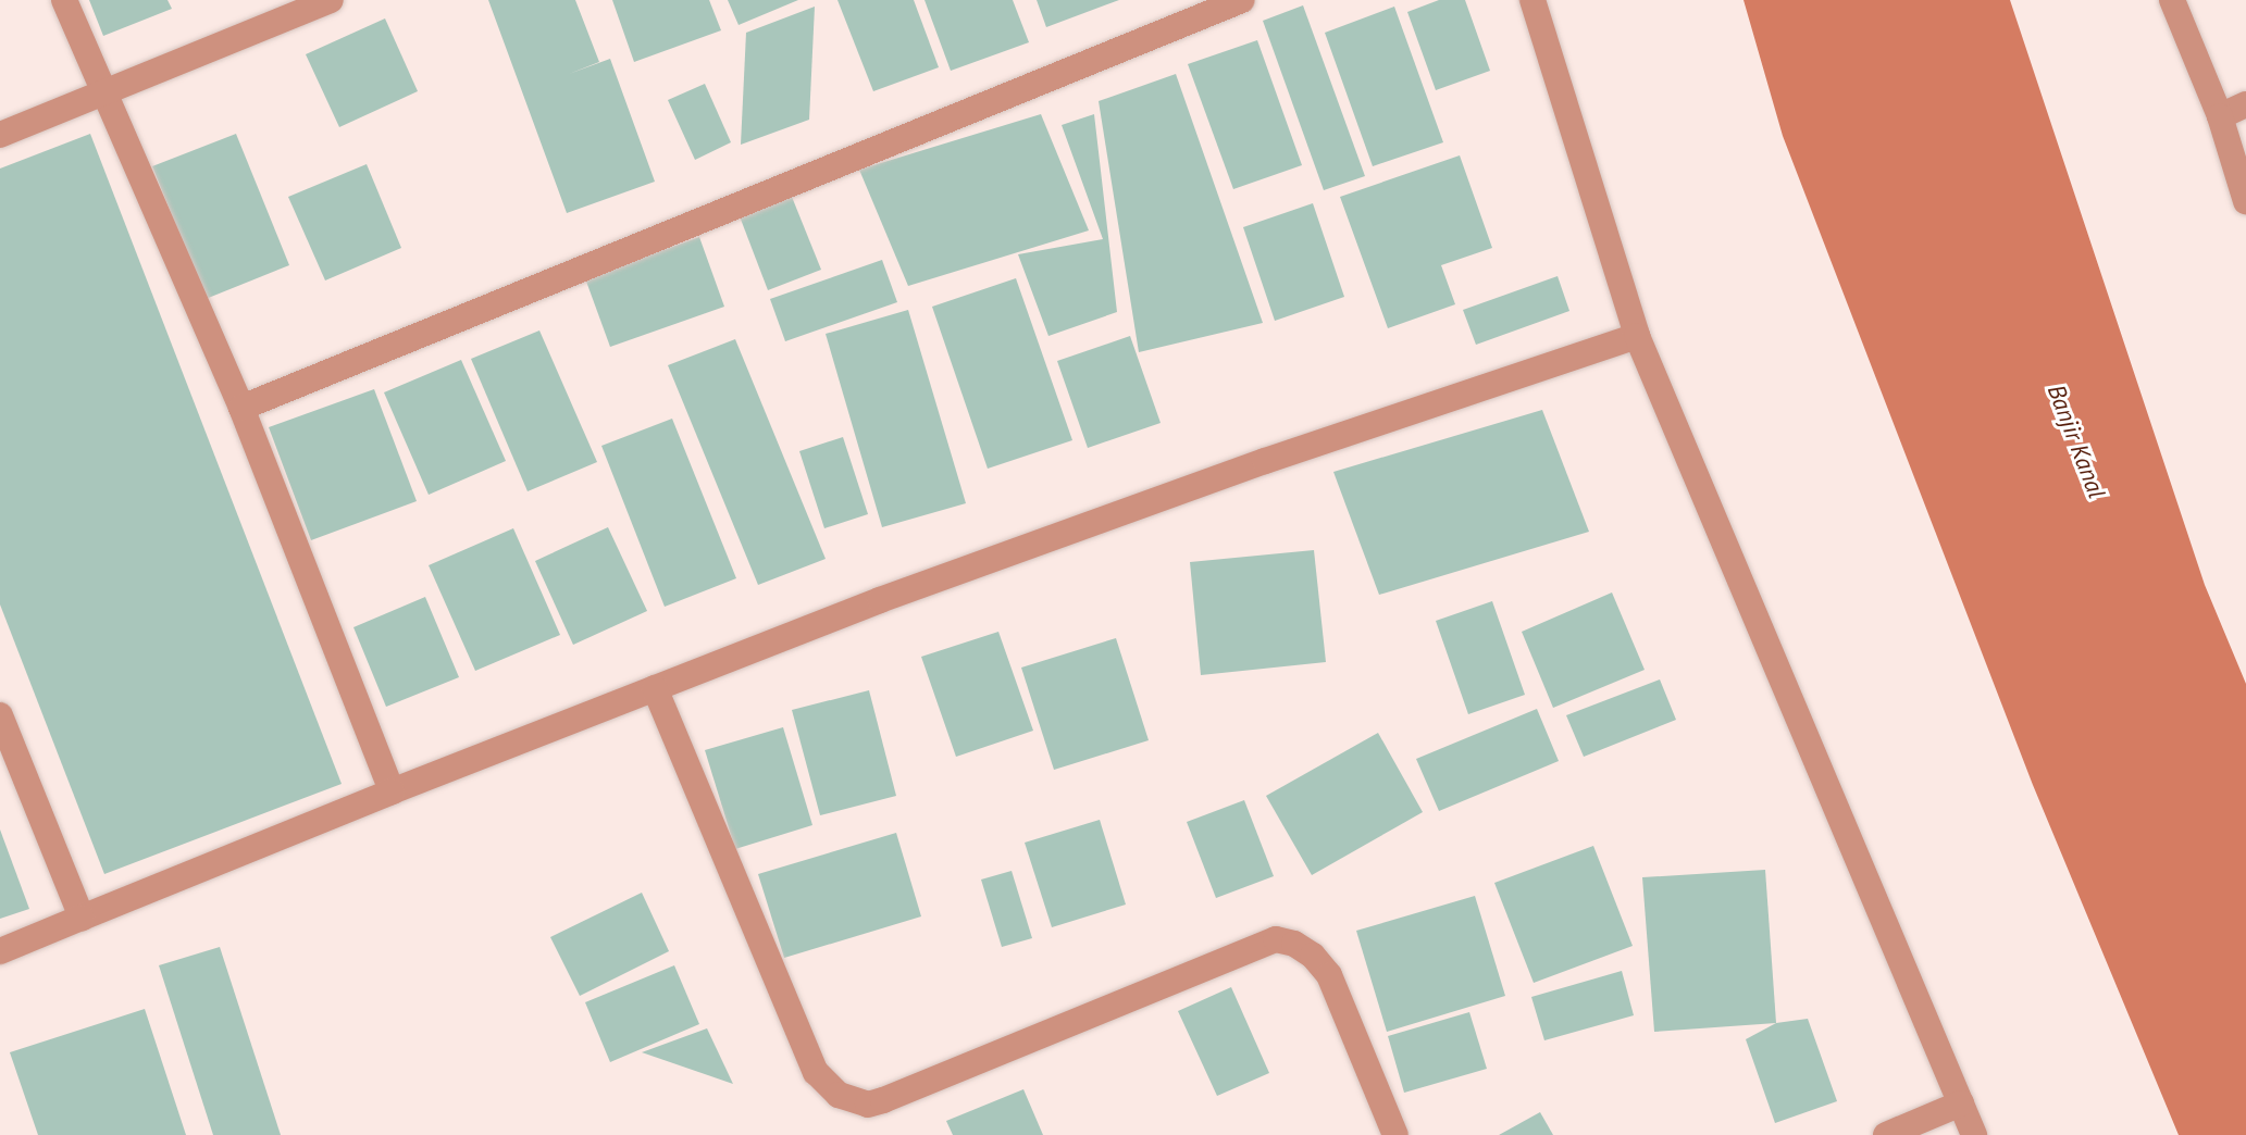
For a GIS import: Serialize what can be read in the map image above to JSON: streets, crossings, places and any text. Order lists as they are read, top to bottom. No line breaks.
{"water":["Banjir Kanal"]}
